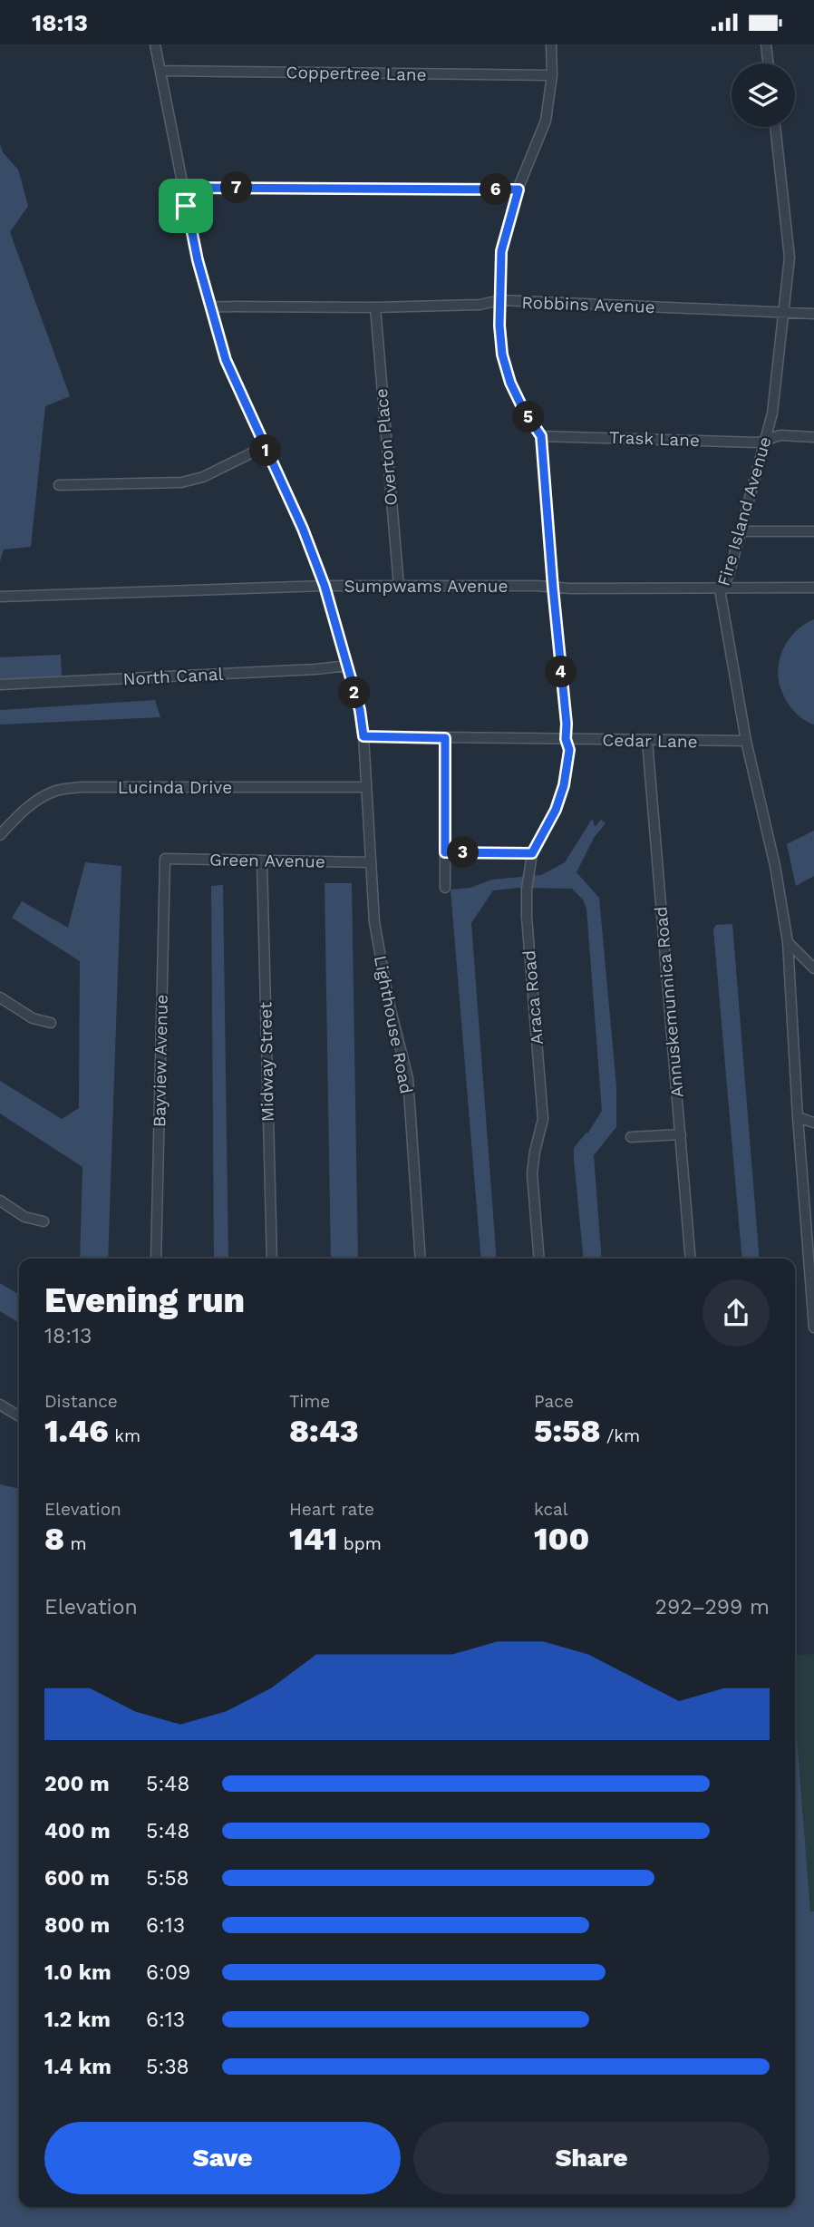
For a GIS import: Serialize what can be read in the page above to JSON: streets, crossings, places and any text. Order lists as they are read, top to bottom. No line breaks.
{"streets":{"street":["Coppertree Lane","Robbins Avenue","Trask Lane","Overton Place","Fire Island Avenue","Sumpwams Avenue","North Canal","Cedar Lane","Lucinda Drive","Green Avenue","Araca Road","Annuskemunnica Road","Lighthouse Road","Bayview Avenue","Midway Street"]},"crossings":[["Robbins Avenue","Overton Place"],["Robbins Avenue","Fire Island Avenue"],["Trask Lane","Fire Island Avenue"],["Trask Lane","Araca Road"],["Overton Place","Sumpwams Avenue"],["Fire Island Avenue","Sumpwams Avenue"],["Fire Island Avenue","Cedar Lane"],["Sumpwams Avenue","Araca Road"],["Cedar Lane","Araca Road"],["Cedar Lane","Annuskemunnica Road"],["Green Avenue","Lighthouse Road"],["Green Avenue","Bayview Avenue"],["Green Avenue","Midway Street"]],"page":{"status":"18:13","pins":["7","6","5","1","4","2","3"],"heading":["Evening run","18:13"],"stats":[["Distance","1.46 km"],["Time","8:43"],["Pace","5:58 /km"],["Elevation","8 m"],["Heart rate","141 bpm"],["kcal","100"]],"chart":["Elevation","292–299 m"],"list":[{"name":"200 m","note":"5:48"},{"name":"400 m","note":"5:48"},{"name":"600 m","note":"5:58"},{"name":"800 m","note":"6:13"},{"name":"1.0 km","note":"6:09"},{"name":"1.2 km","note":"6:13"},{"name":"1.4 km","note":"5:38"}],"buttons":["Save","Share"]}}
